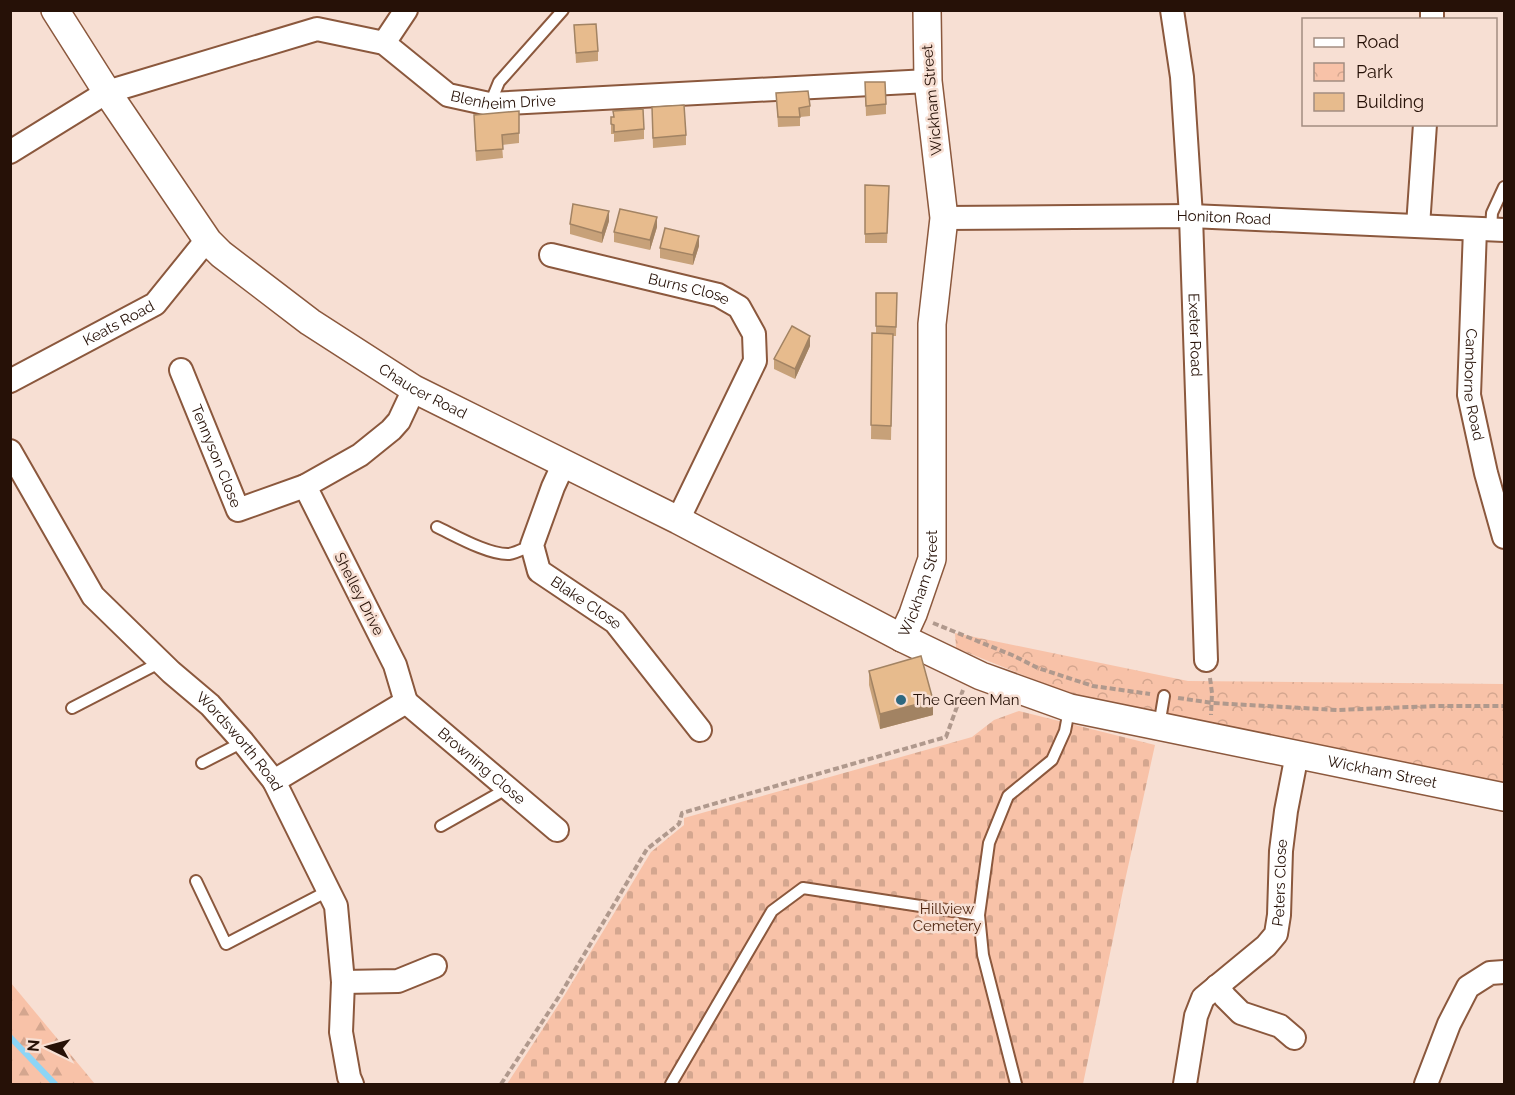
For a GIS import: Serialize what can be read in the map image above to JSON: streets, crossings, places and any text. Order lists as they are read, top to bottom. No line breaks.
{"streets":{"street":["Blenheim Drive","Wickham Street","Honiton Road","Burns Close","Keats Road","Exeter Road","Camborne Road","Chaucer Road","Tennyson Close","Shelley Drive","Blake Close","Wordsworth Road","Browning Close","Peters Close"]},"crossings":[["Blenheim Drive","Wickham Street"],["Blenheim Drive","Chaucer Road"],["Wickham Street","Honiton Road"],["Wickham Street","Chaucer Road"],["Wickham Street","Peters Close"],["Honiton Road","Exeter Road"],["Honiton Road","Camborne Road"],["Burns Close","Chaucer Road"],["Keats Road","Chaucer Road"],["Tennyson Close","Shelley Drive"],["Shelley Drive","Browning Close"]],"parks":["Hillview Cemetery"],"places":["The Green Man"],"legend":["Road","Park","Building"],"north":"left"}
